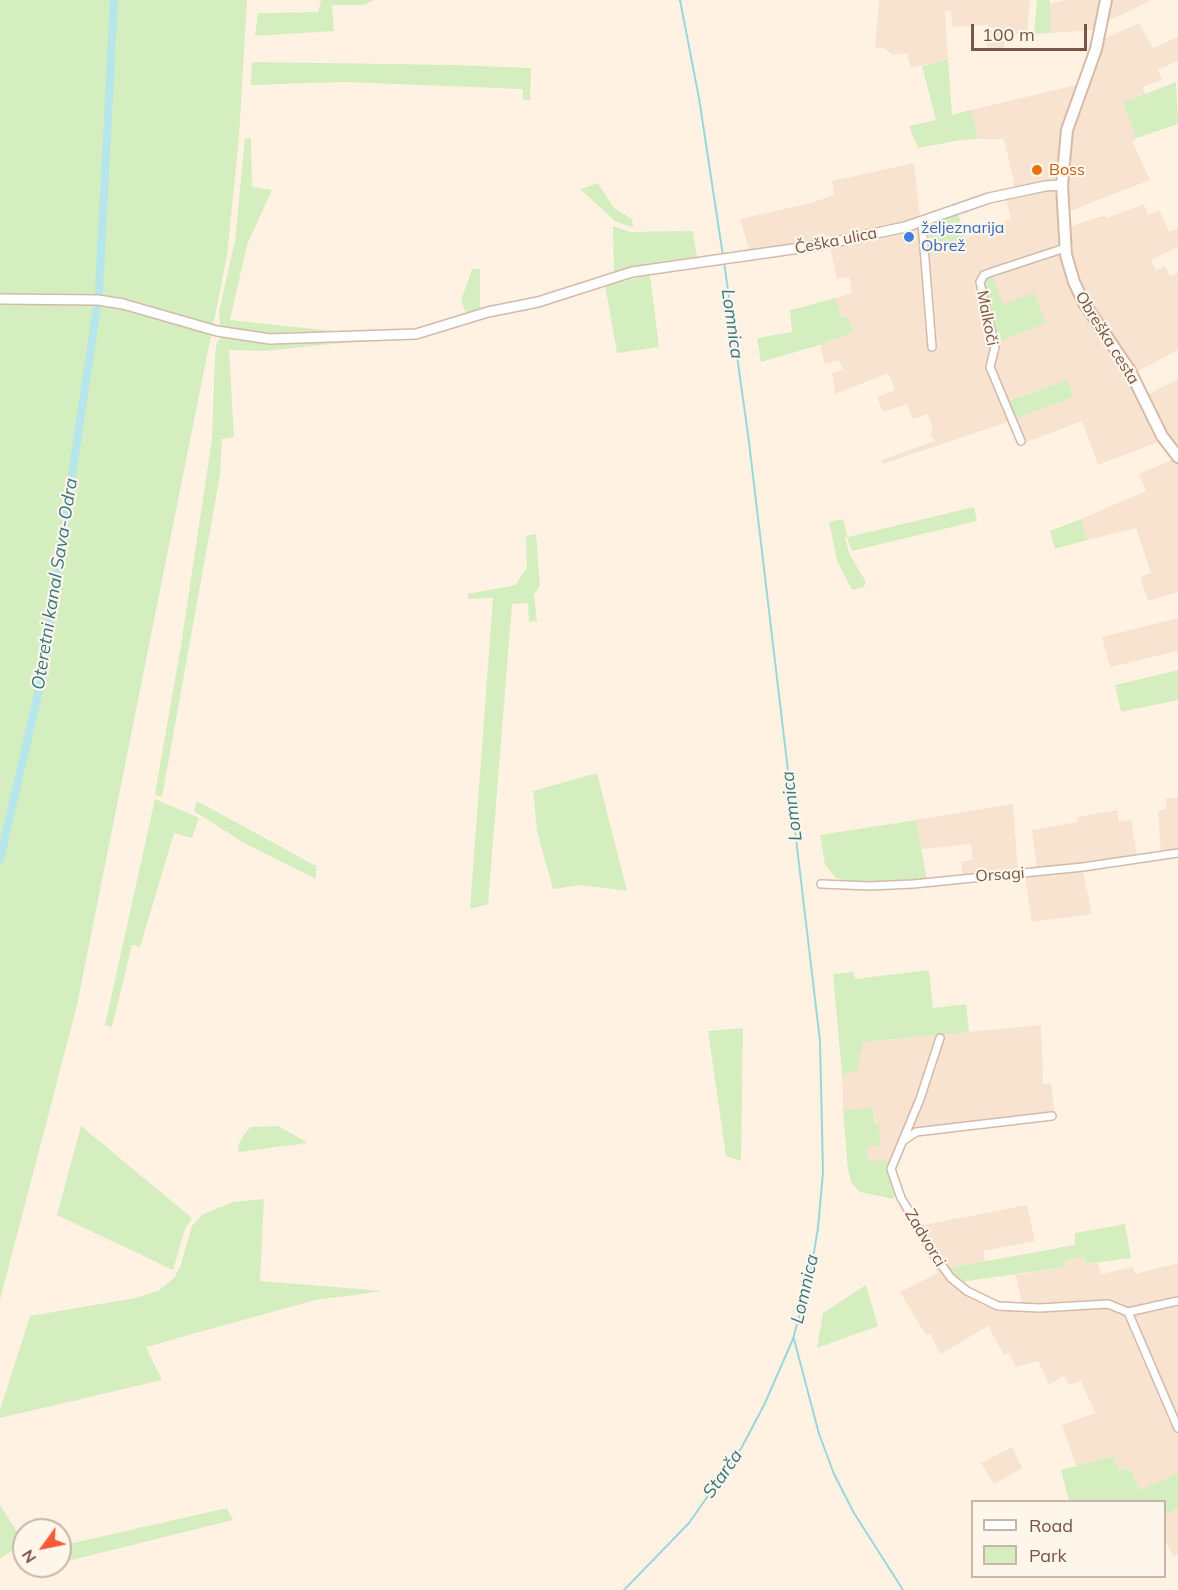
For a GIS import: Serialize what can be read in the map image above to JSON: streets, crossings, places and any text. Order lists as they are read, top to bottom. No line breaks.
{"streets":{"main road":["Obreška cesta"],"street":["Češka ulica","Malkoči","Orsagi","Zadvorci"]},"crossings":[["Češka ulica","Obreška cesta"],["Malkoči","Obreška cesta"]],"water":["Lomnica","Oteretni kanal Sava-Odra","Starča"],"places":["Boss","željeznarija Obrež"],"legend":["Road","Park"],"scale_bar":"100 m","north":"bottom left"}
